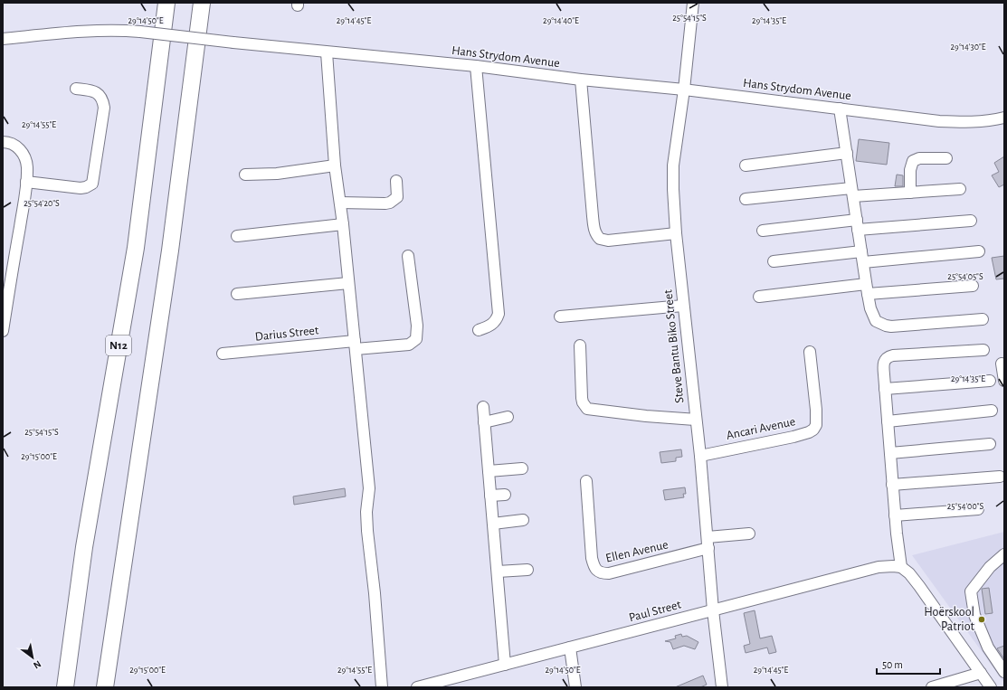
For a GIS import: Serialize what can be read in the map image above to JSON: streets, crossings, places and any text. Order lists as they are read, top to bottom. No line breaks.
{"streets":{"highway":["N12"],"street":["Hans Strydom Avenue","Darius Street","Steve Bantu Biko Street","Ancari Avenue","Ellen Avenue","Paul Street"]},"crossings":[["Hans Strydom Avenue","Steve Bantu Biko Street"],["Steve Bantu Biko Street","Ancari Avenue"],["Steve Bantu Biko Street","Ellen Avenue"],["Steve Bantu Biko Street","Paul Street"]],"places":["Hoërskool Patriot"],"scale_bar":"50 m","north":"bottom right","coordinates":["25°54'15\"S","29°14'50\"E","29°14'45\"E","29°14'40\"E","29°14'35\"E","29°14'30\"E","29°14'55\"E","25°54'20\"S","25°54'05\"S","29°15'00\"E","25°54'00\"S"]}
